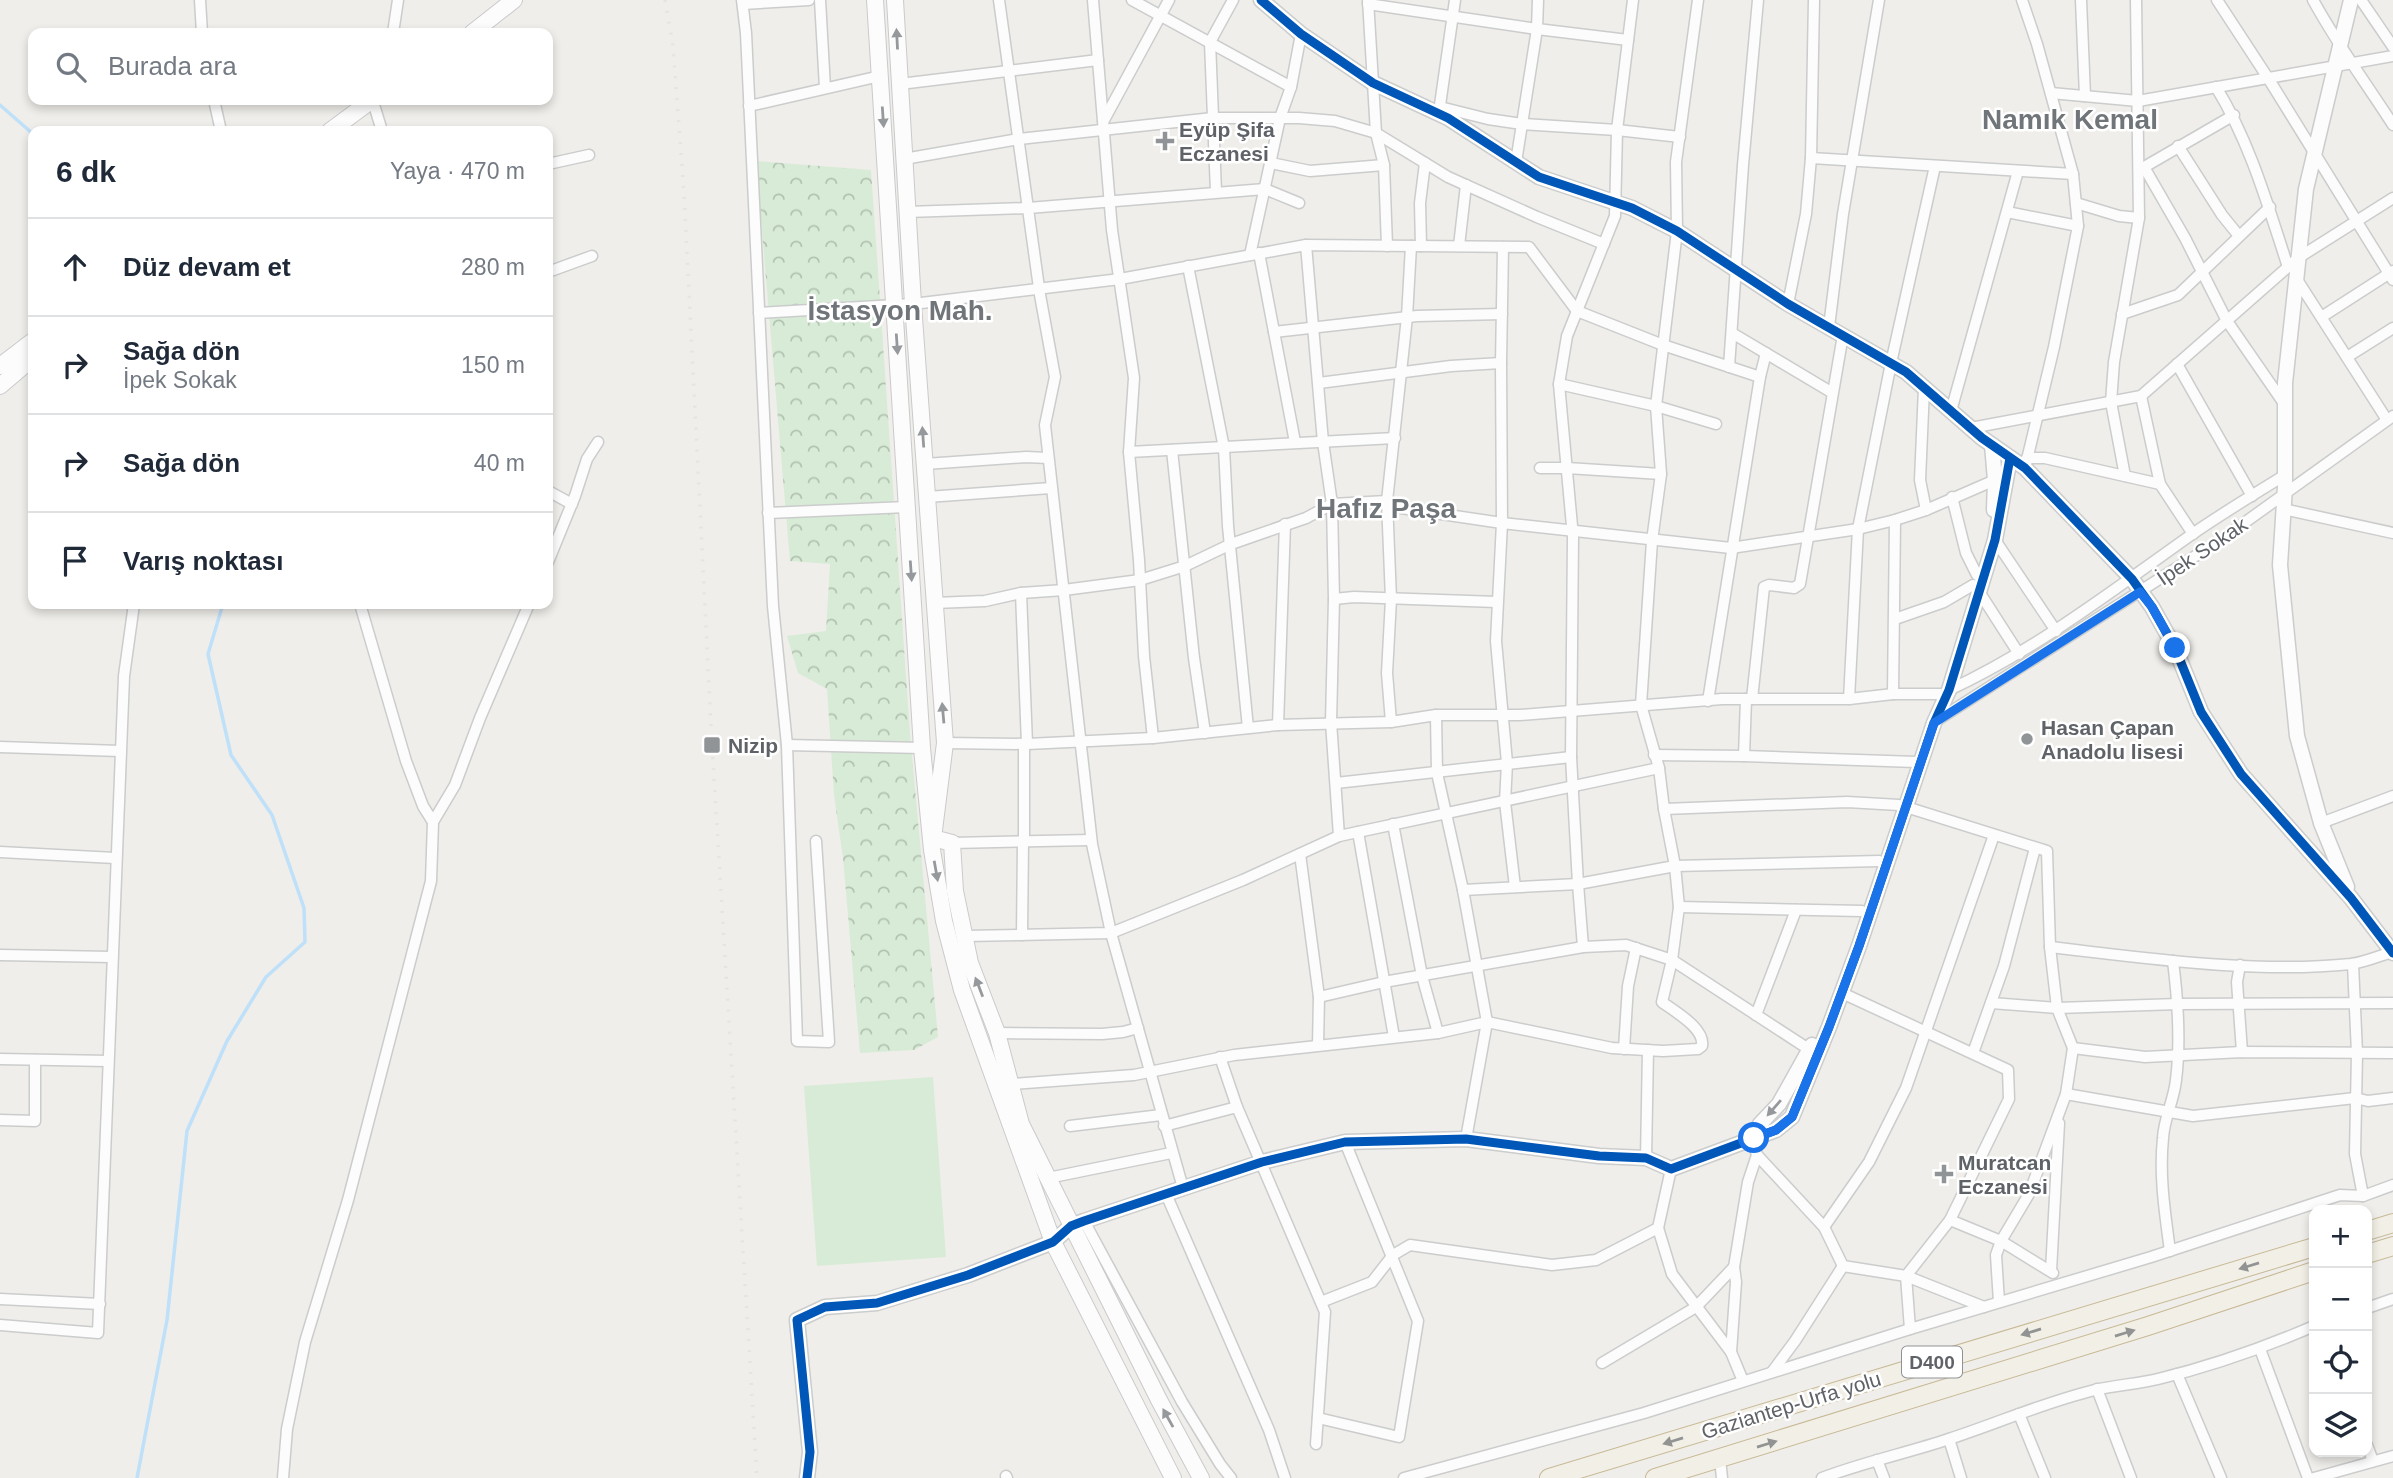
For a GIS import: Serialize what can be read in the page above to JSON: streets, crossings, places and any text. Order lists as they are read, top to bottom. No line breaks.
{"streets":{"highway":["D400","Gaziantep-Urfa yolu"],"street":["İpek Sokak"]},"districts":["Namık Kemal","İstasyon Mah.","Hafız Paşa"],"places":{"health":["Eyüp Şifa Eczanesi","Muratcan Eczanesi"],"other":["Hasan Çapan Anadolu lisesi"],"transit":["Nizip"]},"page":{"search":"Burada ara","heading":["6 dk","Yaya · 470 m"],"list":[["Düz devam et","280 m"],["Sağa dön","İpek Sokak","150 m"],["Sağa dön","40 m"],"Varış noktası"],"map_buttons":["+","−"]}}
